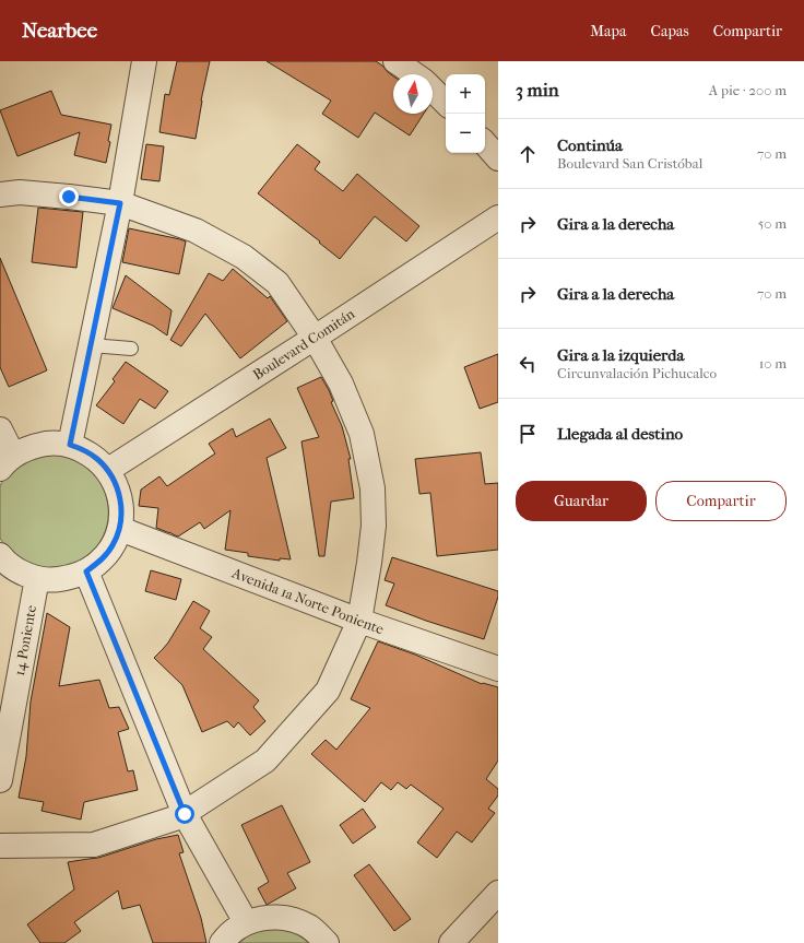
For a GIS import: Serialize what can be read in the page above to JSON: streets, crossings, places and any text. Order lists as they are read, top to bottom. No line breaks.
{"streets":{"street":["Boulevard Comitán","Avenida 1a Norte Poniente","14 Poniente"]},"north":"top","page":{"header":"Nearbee","nav":["Mapa","Capas","Compartir"],"heading":["3 min","A pie · 200 m"],"map_buttons":["+","−"],"list":[["Continúa","Boulevard San Cristóbal","70 m"],["Gira a la derecha","50 m"],["Gira a la derecha","70 m"],["Gira a la izquierda","Circunvalación Pichucalco","10 m"],"Llegada al destino"],"buttons":["Guardar","Compartir"]}}
